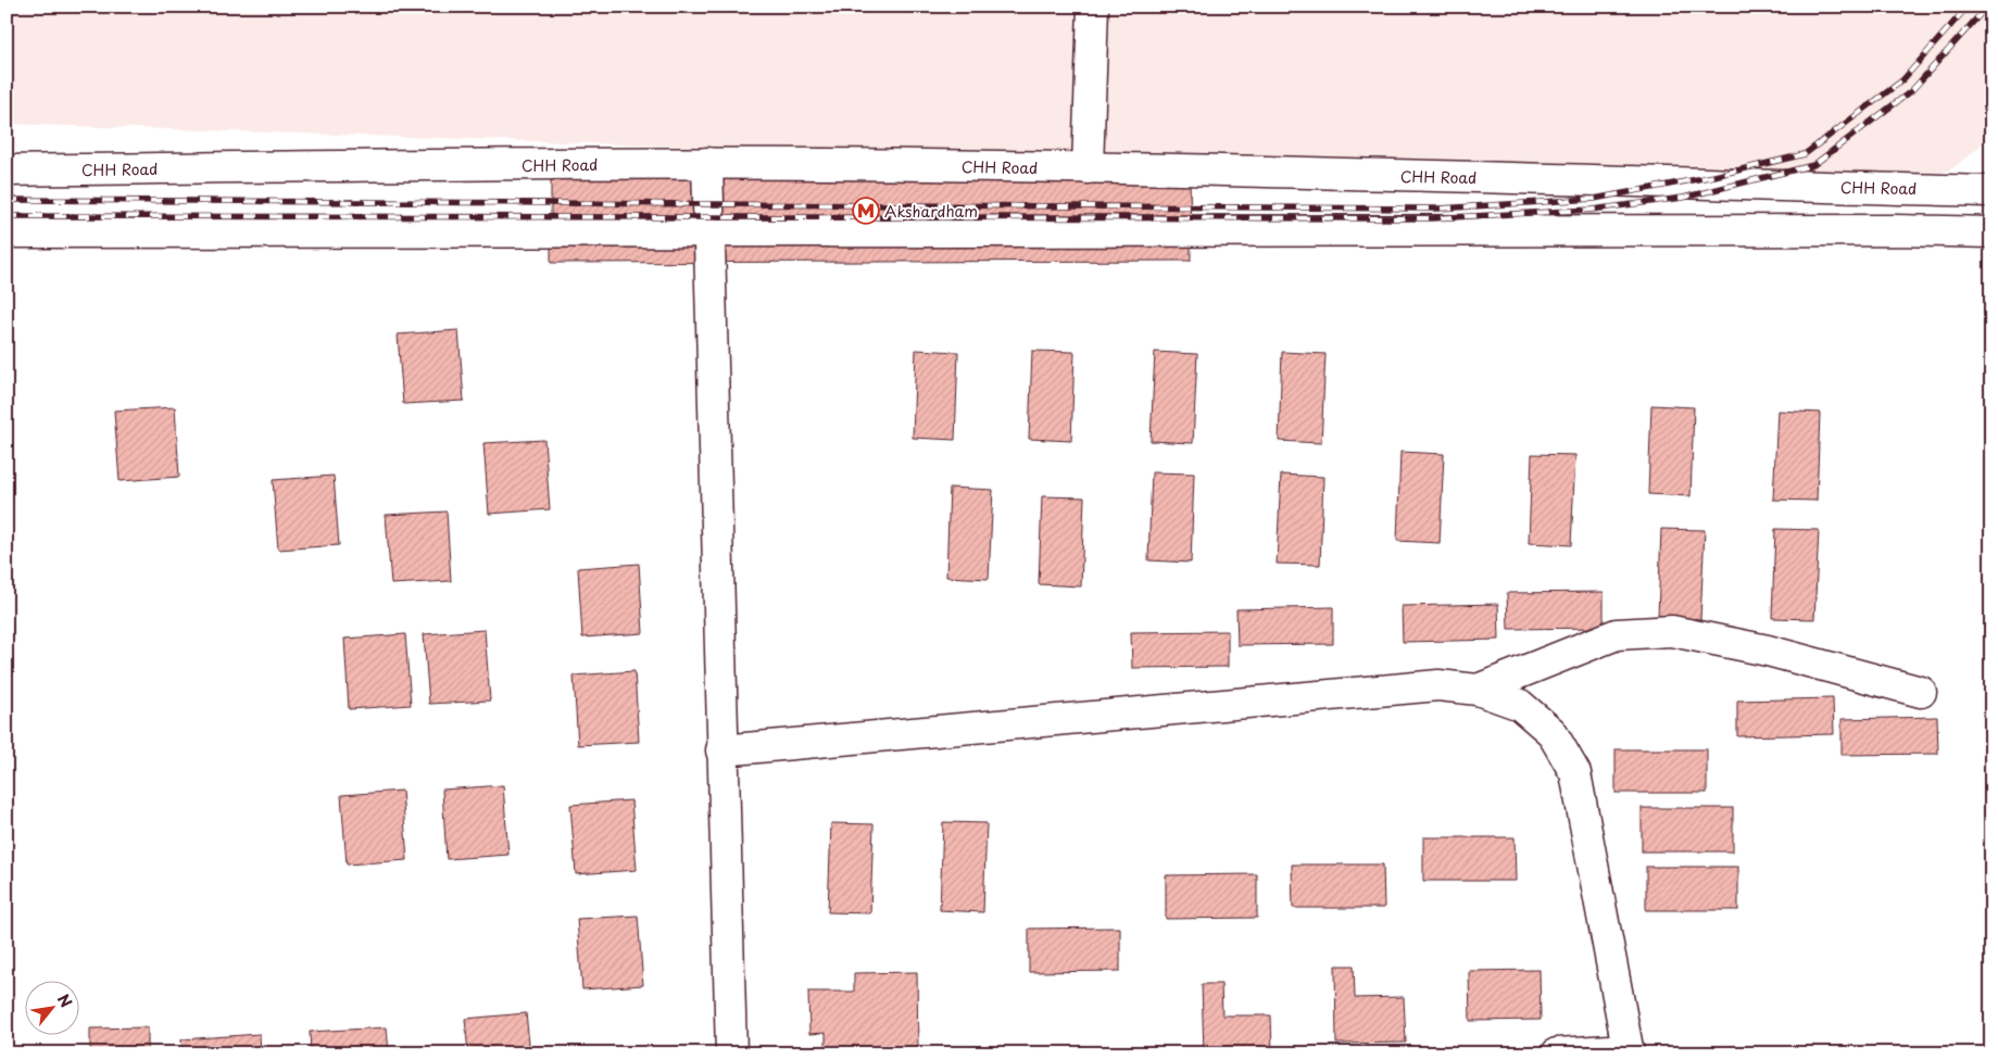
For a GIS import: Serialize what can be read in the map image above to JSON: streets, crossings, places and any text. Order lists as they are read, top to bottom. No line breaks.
{"streets":{"street":["CHH Road"]},"places":{"metro station":["Akshardham"]},"north":"top right"}
